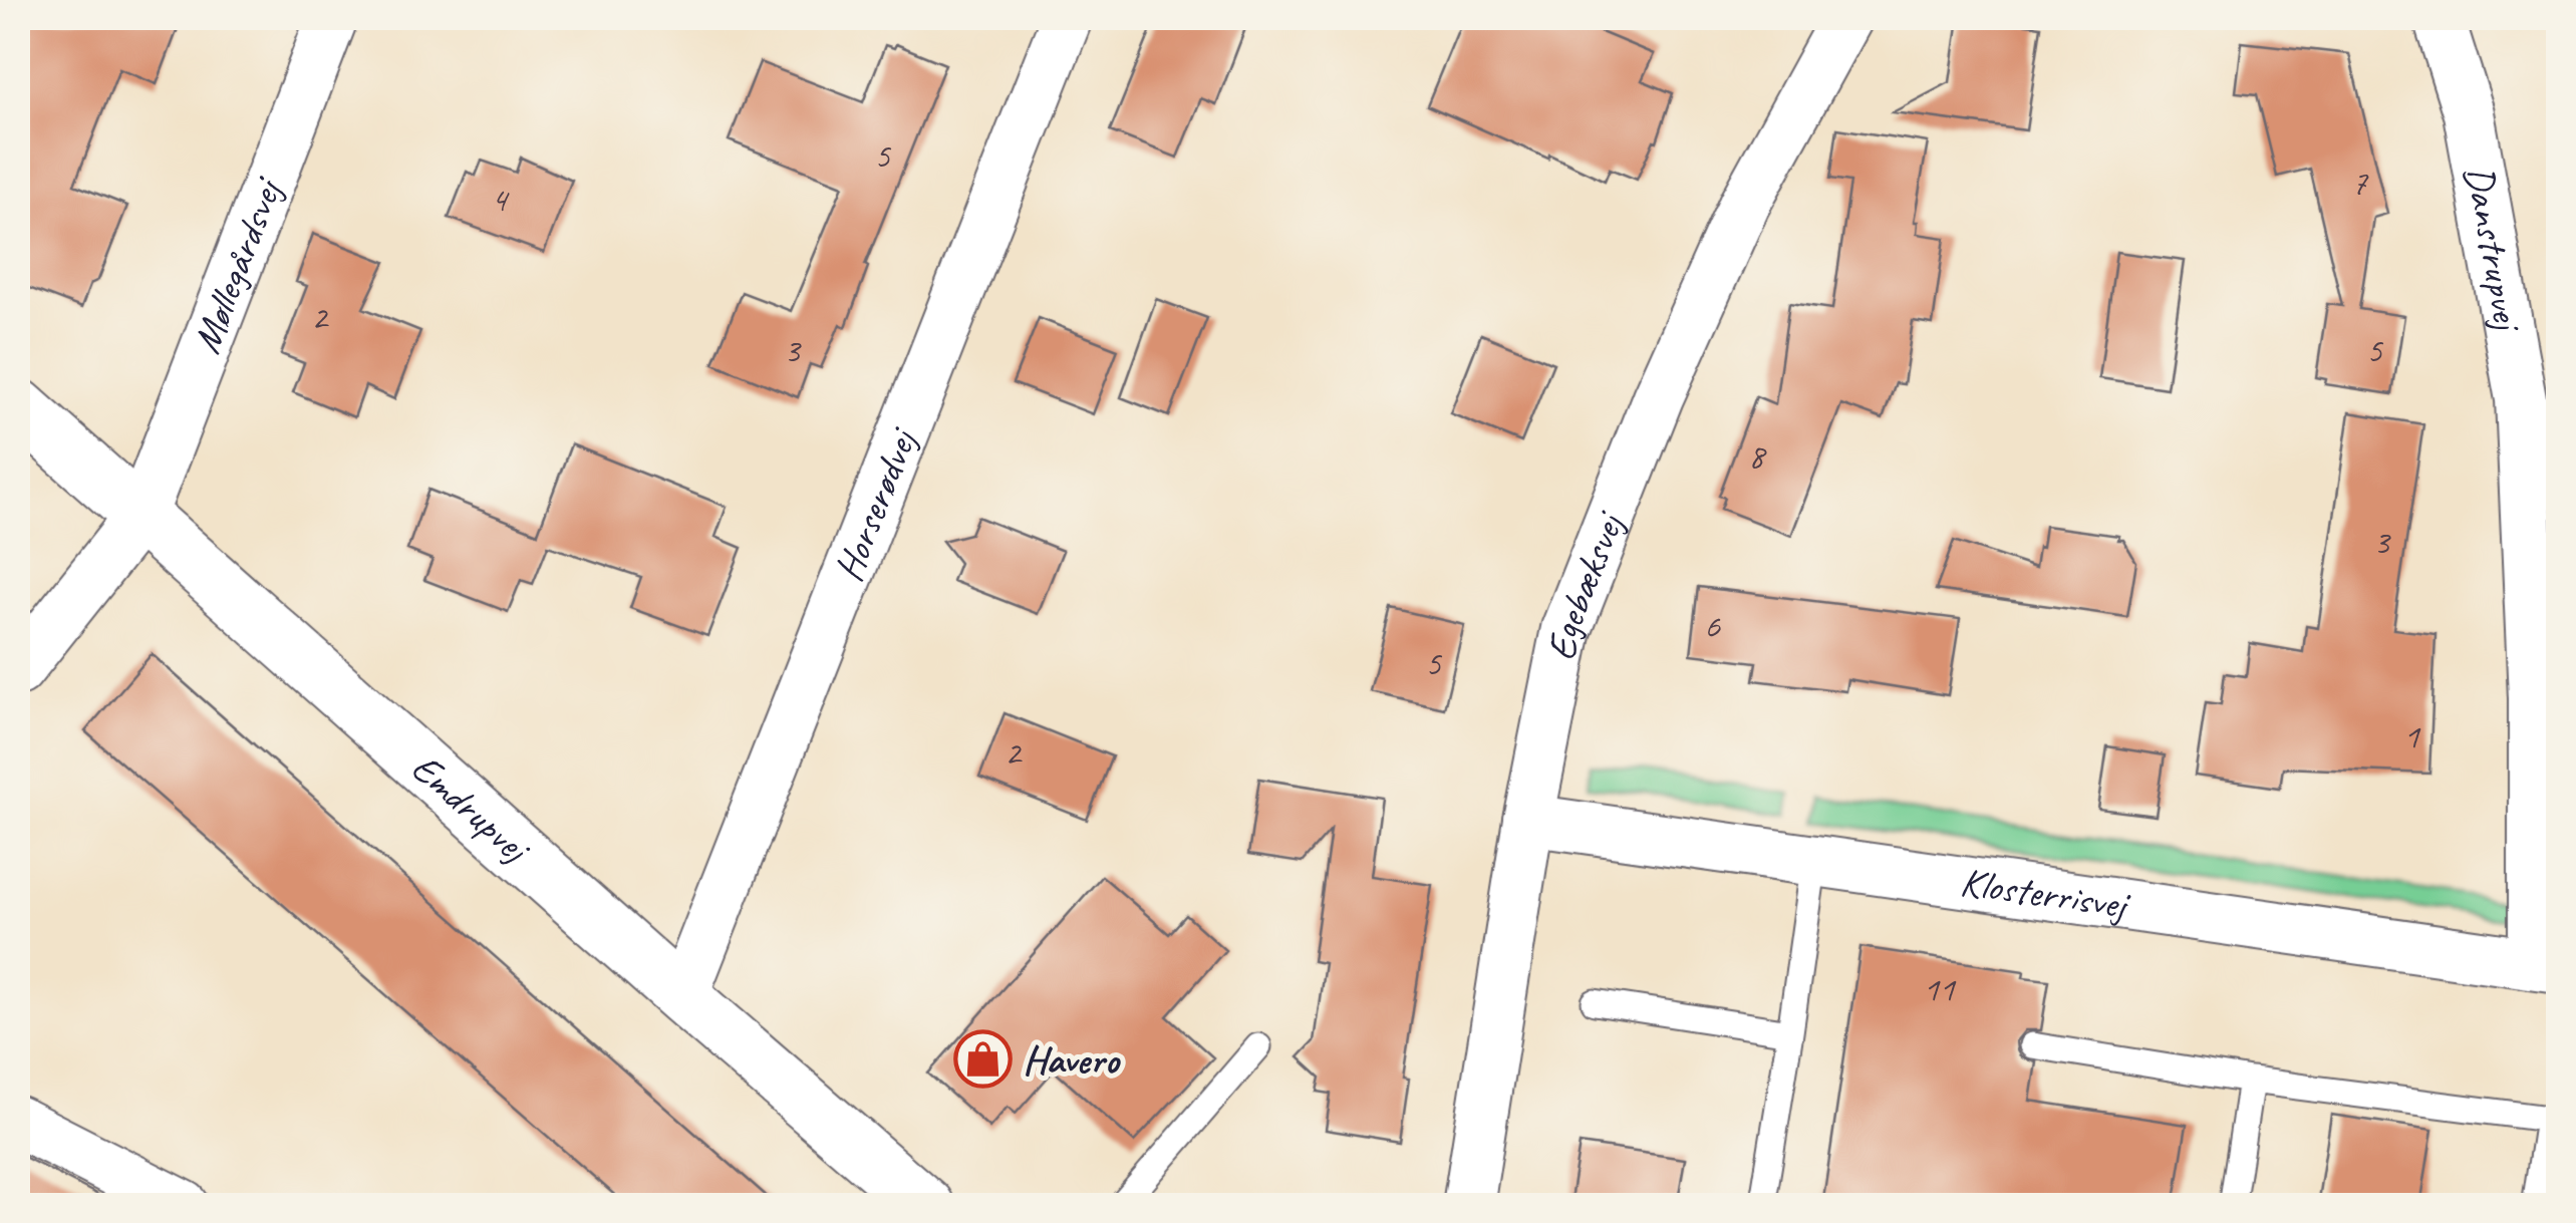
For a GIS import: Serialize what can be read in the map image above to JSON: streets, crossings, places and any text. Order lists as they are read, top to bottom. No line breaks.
{"streets":{"street":["Danstrupvej","Møllegårdsvej","Horserødvej","Egebæksvej","Emdrupvej","Klosterrisvej"]},"crossings":[["Danstrupvej","Klosterrisvej"],["Møllegårdsvej","Emdrupvej"],["Horserødvej","Emdrupvej"],["Egebæksvej","Klosterrisvej"]],"places":{"shop":["Havero"]},"house_numbers":["5","7","4","2","3","5","8","3","6","5","1","2","11"]}
